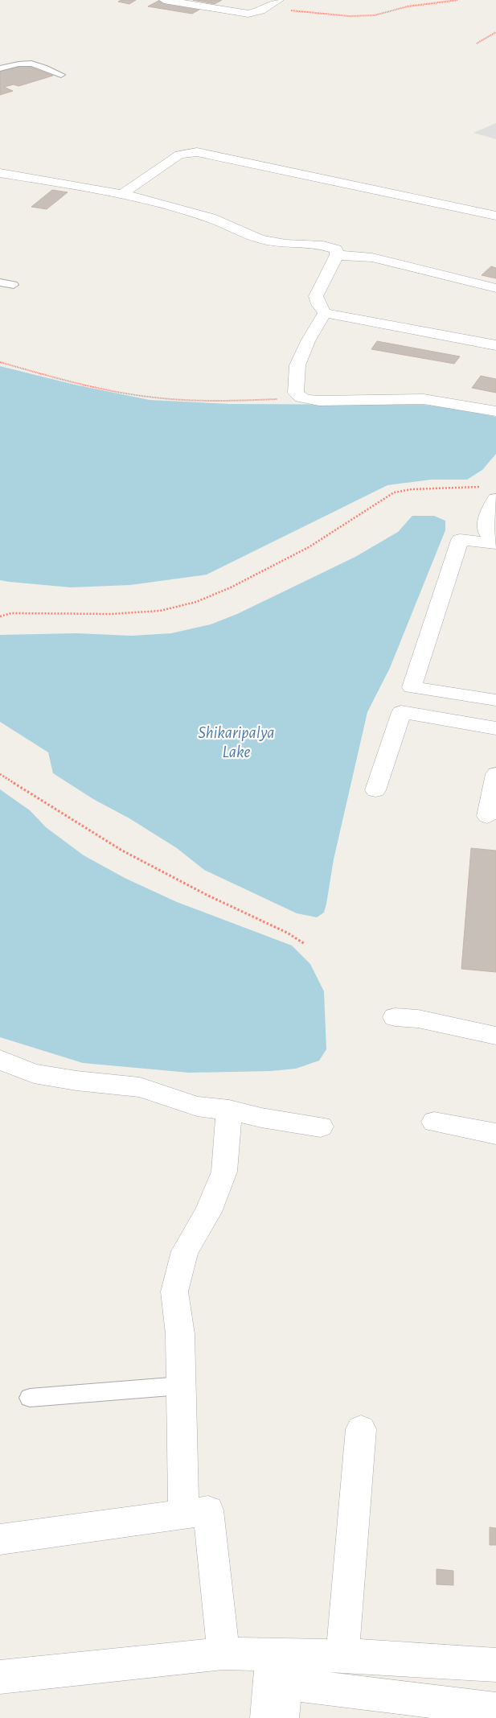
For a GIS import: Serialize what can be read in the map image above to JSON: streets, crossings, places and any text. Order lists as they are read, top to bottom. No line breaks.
{"water":["Shikaripalya Lake"]}
